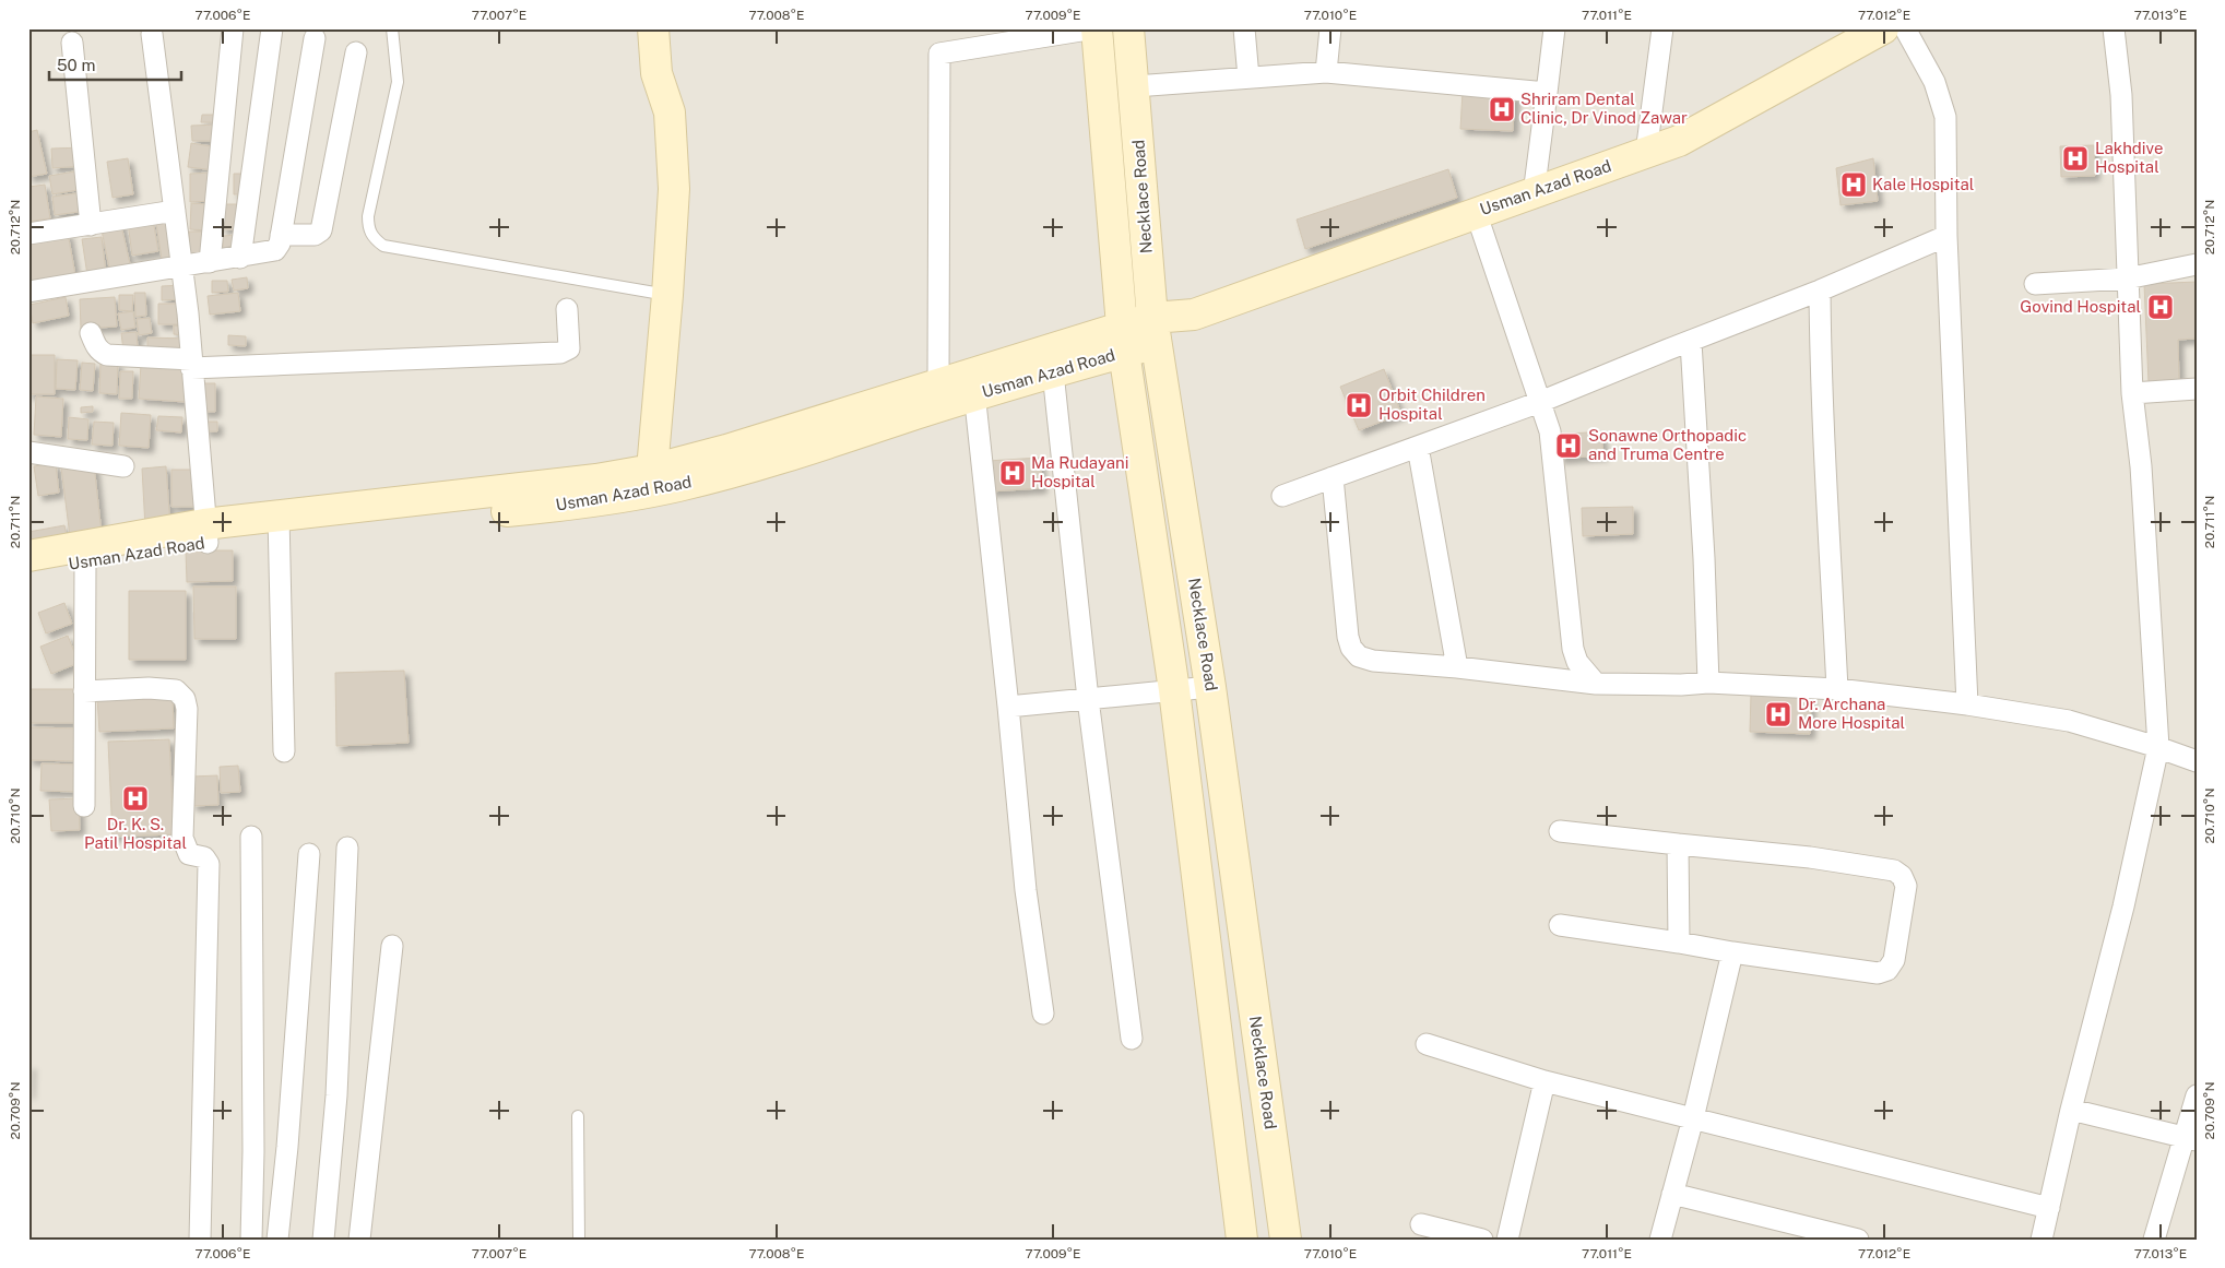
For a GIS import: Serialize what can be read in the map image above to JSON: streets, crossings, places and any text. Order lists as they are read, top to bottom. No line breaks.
{"streets":{"main road":["Usman Azad Road","Necklace Road"]},"crossings":[["Usman Azad Road","Necklace Road"]],"places":{"hospital":["Shriram Dental Clinic, Dr Vinod Zawar","Lakhdive Hospital","Kale Hospital","Govind Hospital","Orbit Children Hospital","Sonawne Orthopadic and Truma Centre","Ma Rudayani Hospital","Dr. Archana More Hospital","Dr. K. S. Patil Hospital"]},"scale_bar":"50 m","coordinates":["77.006°E","77.007°E","77.008°E","77.009°E","77.010°E","77.011°E","77.012°E","77.013°E","20.712°N","20.711°N","20.710°N","20.709°N"]}
